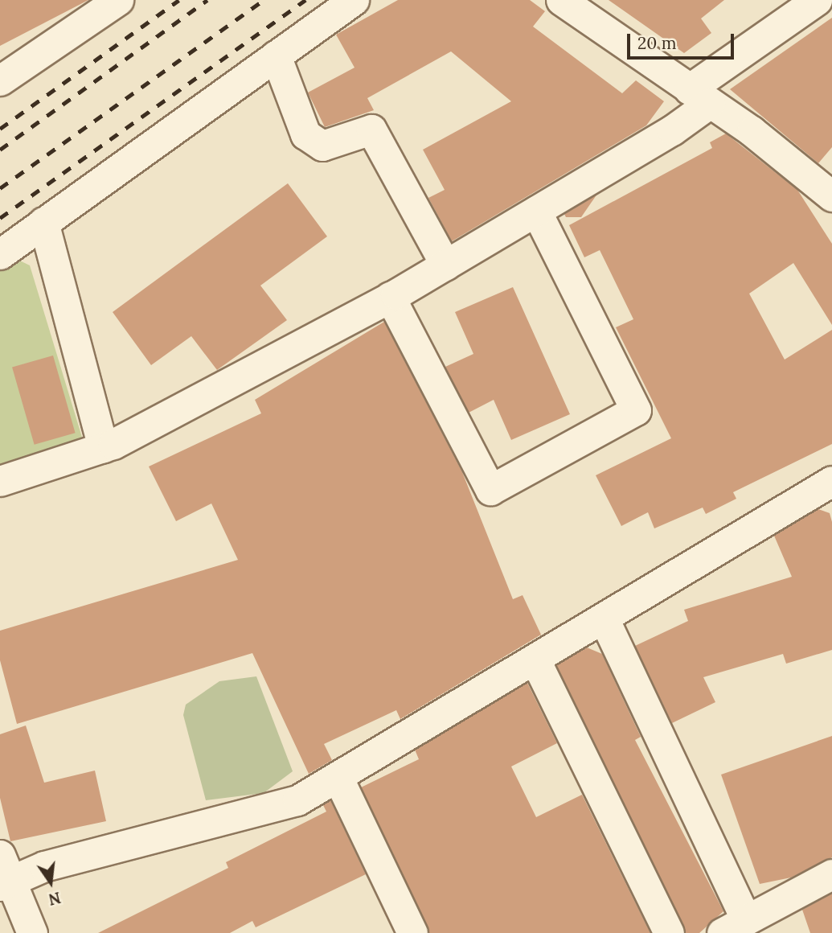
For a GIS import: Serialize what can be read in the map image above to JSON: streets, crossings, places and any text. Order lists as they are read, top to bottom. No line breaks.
{"scale_bar":"20 m","north":"bottom"}
